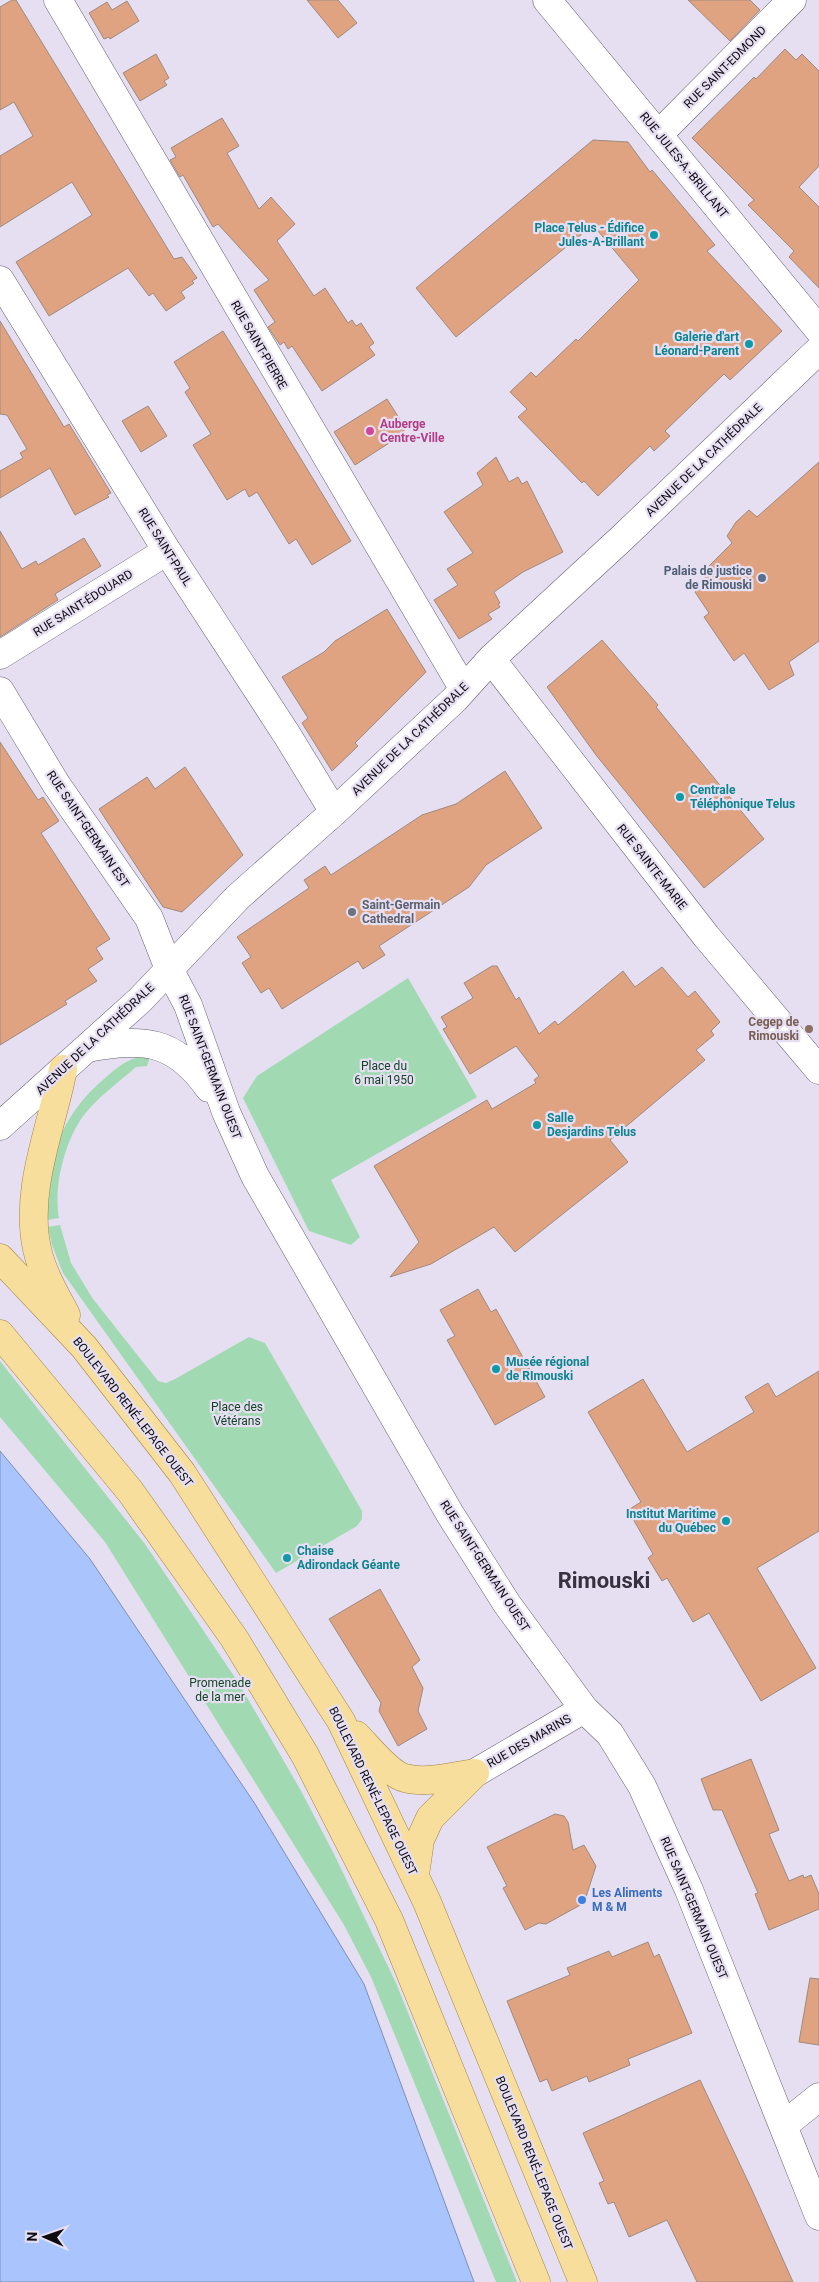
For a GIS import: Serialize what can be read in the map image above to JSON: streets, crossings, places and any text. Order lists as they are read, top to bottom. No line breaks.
{"streets":{"main road":["BOULEVARD RENÉ-LEPAGE OUEST"],"street":["RUE SAINT-EDMOND","RUE JULES-A.-BRILLANT","RUE SAINT-PIERRE","AVENUE DE LA CATHÉDRALE","RUE SAINT-PAUL","RUE SAINT-ÉDOUARD","RUE SAINT-GERMAIN EST","RUE SAINTE-MARIE","RUE SAINT-GERMAIN OUEST","RUE DES MARINS"]},"crossings":[["RUE SAINT-EDMOND","RUE JULES-A.-BRILLANT"],["RUE SAINT-PIERRE","AVENUE DE LA CATHÉDRALE"],["AVENUE DE LA CATHÉDRALE","RUE SAINT-PAUL"],["AVENUE DE LA CATHÉDRALE","RUE SAINT-GERMAIN EST"],["AVENUE DE LA CATHÉDRALE","RUE SAINTE-MARIE"],["AVENUE DE LA CATHÉDRALE","RUE SAINT-GERMAIN OUEST"],["RUE SAINT-PAUL","RUE SAINT-ÉDOUARD"],["RUE SAINT-GERMAIN EST","RUE SAINT-GERMAIN OUEST"],["RUE SAINT-GERMAIN OUEST","RUE DES MARINS"]],"districts":["Rimouski"],"parks":["Place du 6 mai 1950","Place des Vétérans","Promenade de la mer"],"places":["Place Telus - Édifice Jules-A-Brillant","Galerie d'art Léonard-Parent","Auberge Centre-Ville","Palais de justice de Rimouski","Centrale Téléphonique Telus","Saint-Germain Cathedral","Cegep de Rimouski","Salle Desjardins Telus","Musée régional de RImouski","Institut Maritime du Québec","Chaise Adirondack Géante","Les Aliments M & M"],"north":"left"}
